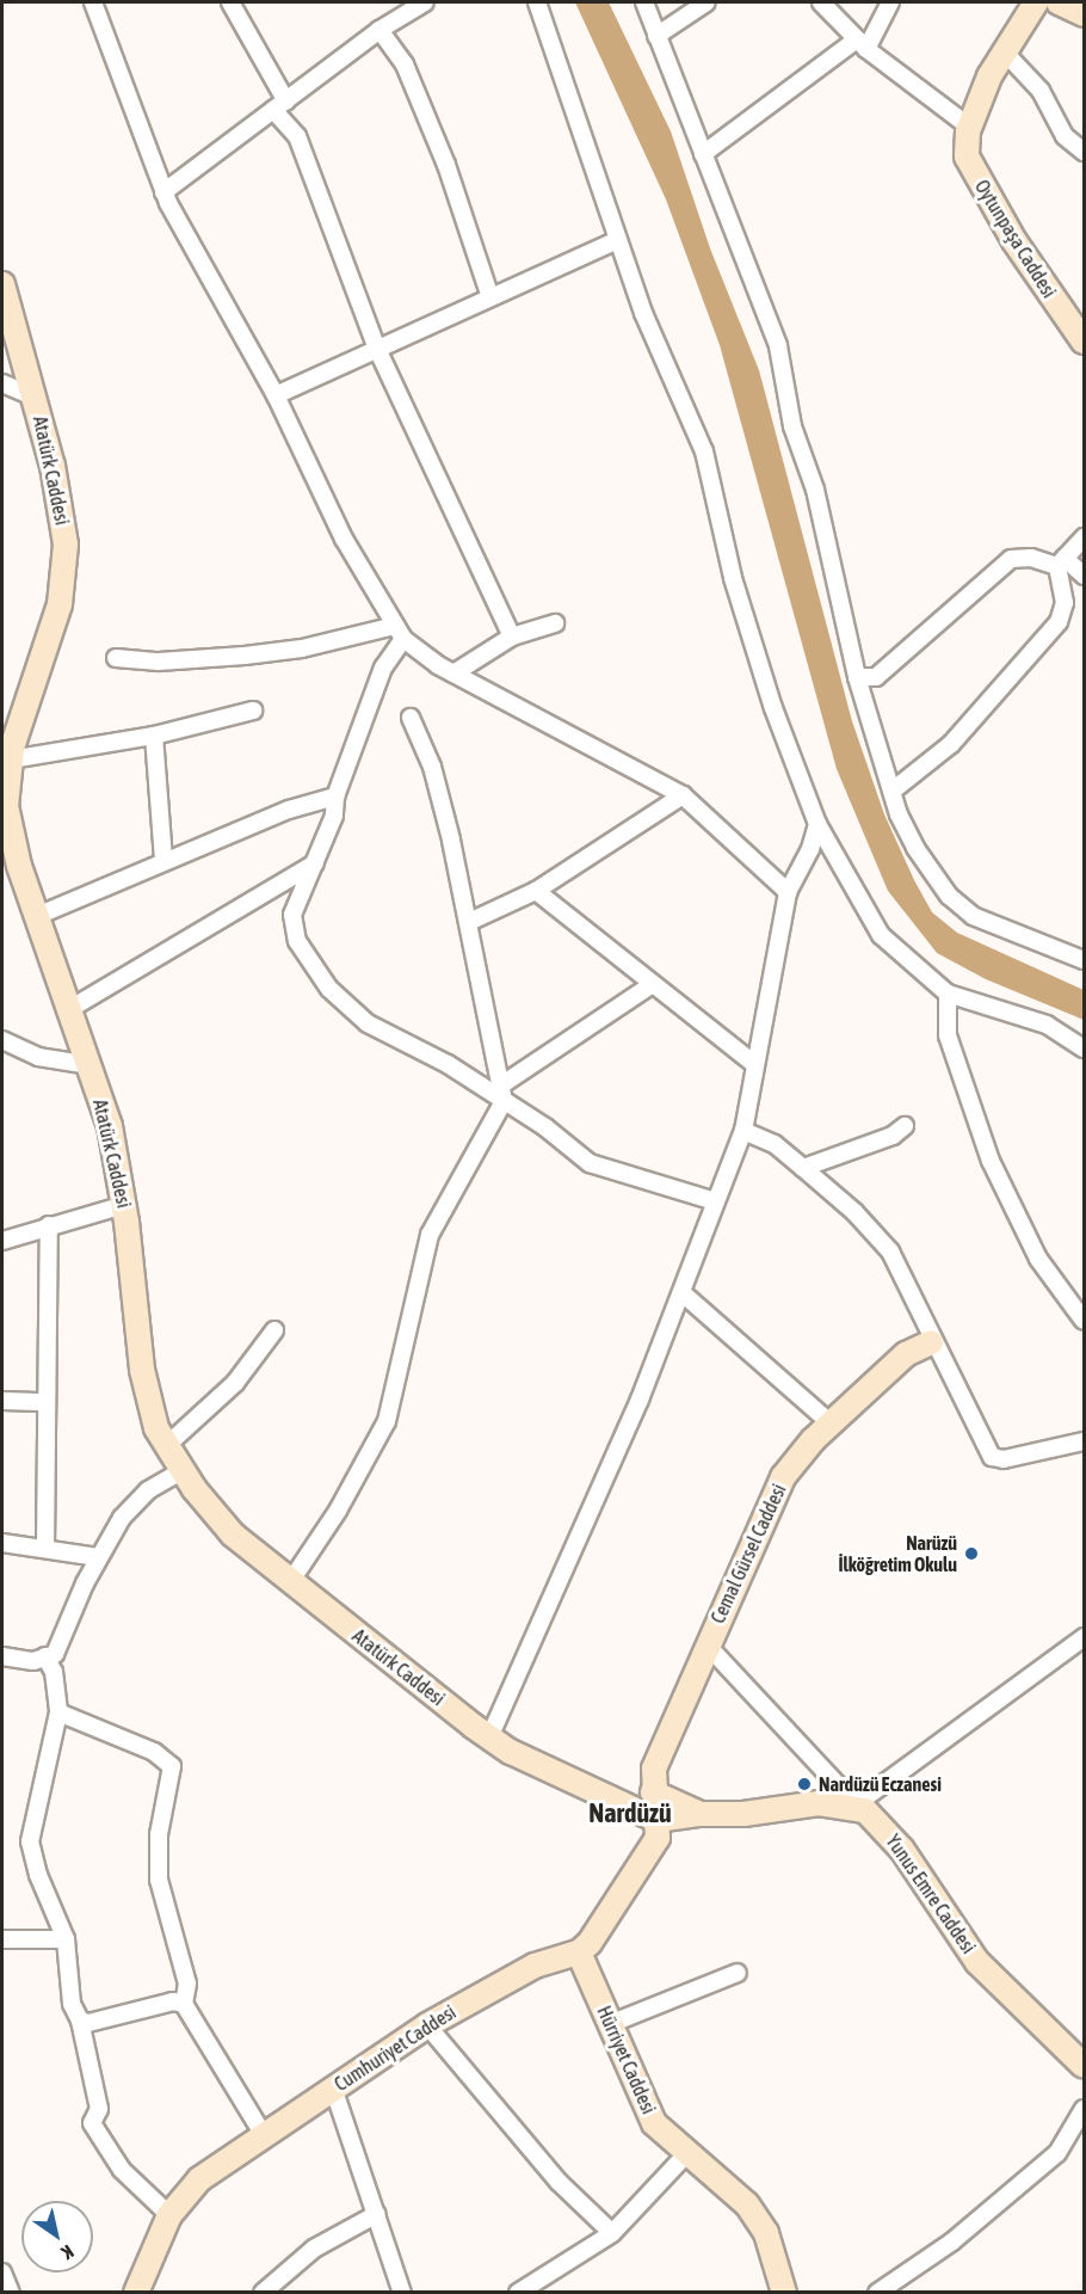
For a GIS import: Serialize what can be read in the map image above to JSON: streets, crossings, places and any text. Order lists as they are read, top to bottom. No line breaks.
{"streets":{"street":["Oytunpaşa Caddesi","Atatürk Caddesi","Cemal Gürsel Caddesi","Yunus Emre Caddesi","Cumhuriyet Caddesi","Hürriyet Caddesi"]},"crossings":[["Atatürk Caddesi","Cemal Gürsel Caddesi"],["Cumhuriyet Caddesi","Hürriyet Caddesi"]],"districts":["Nardüzü"],"places":["Narüzü İlköğretim Okulu","Nardüzü Eczanesi"],"north":"bottom right"}
